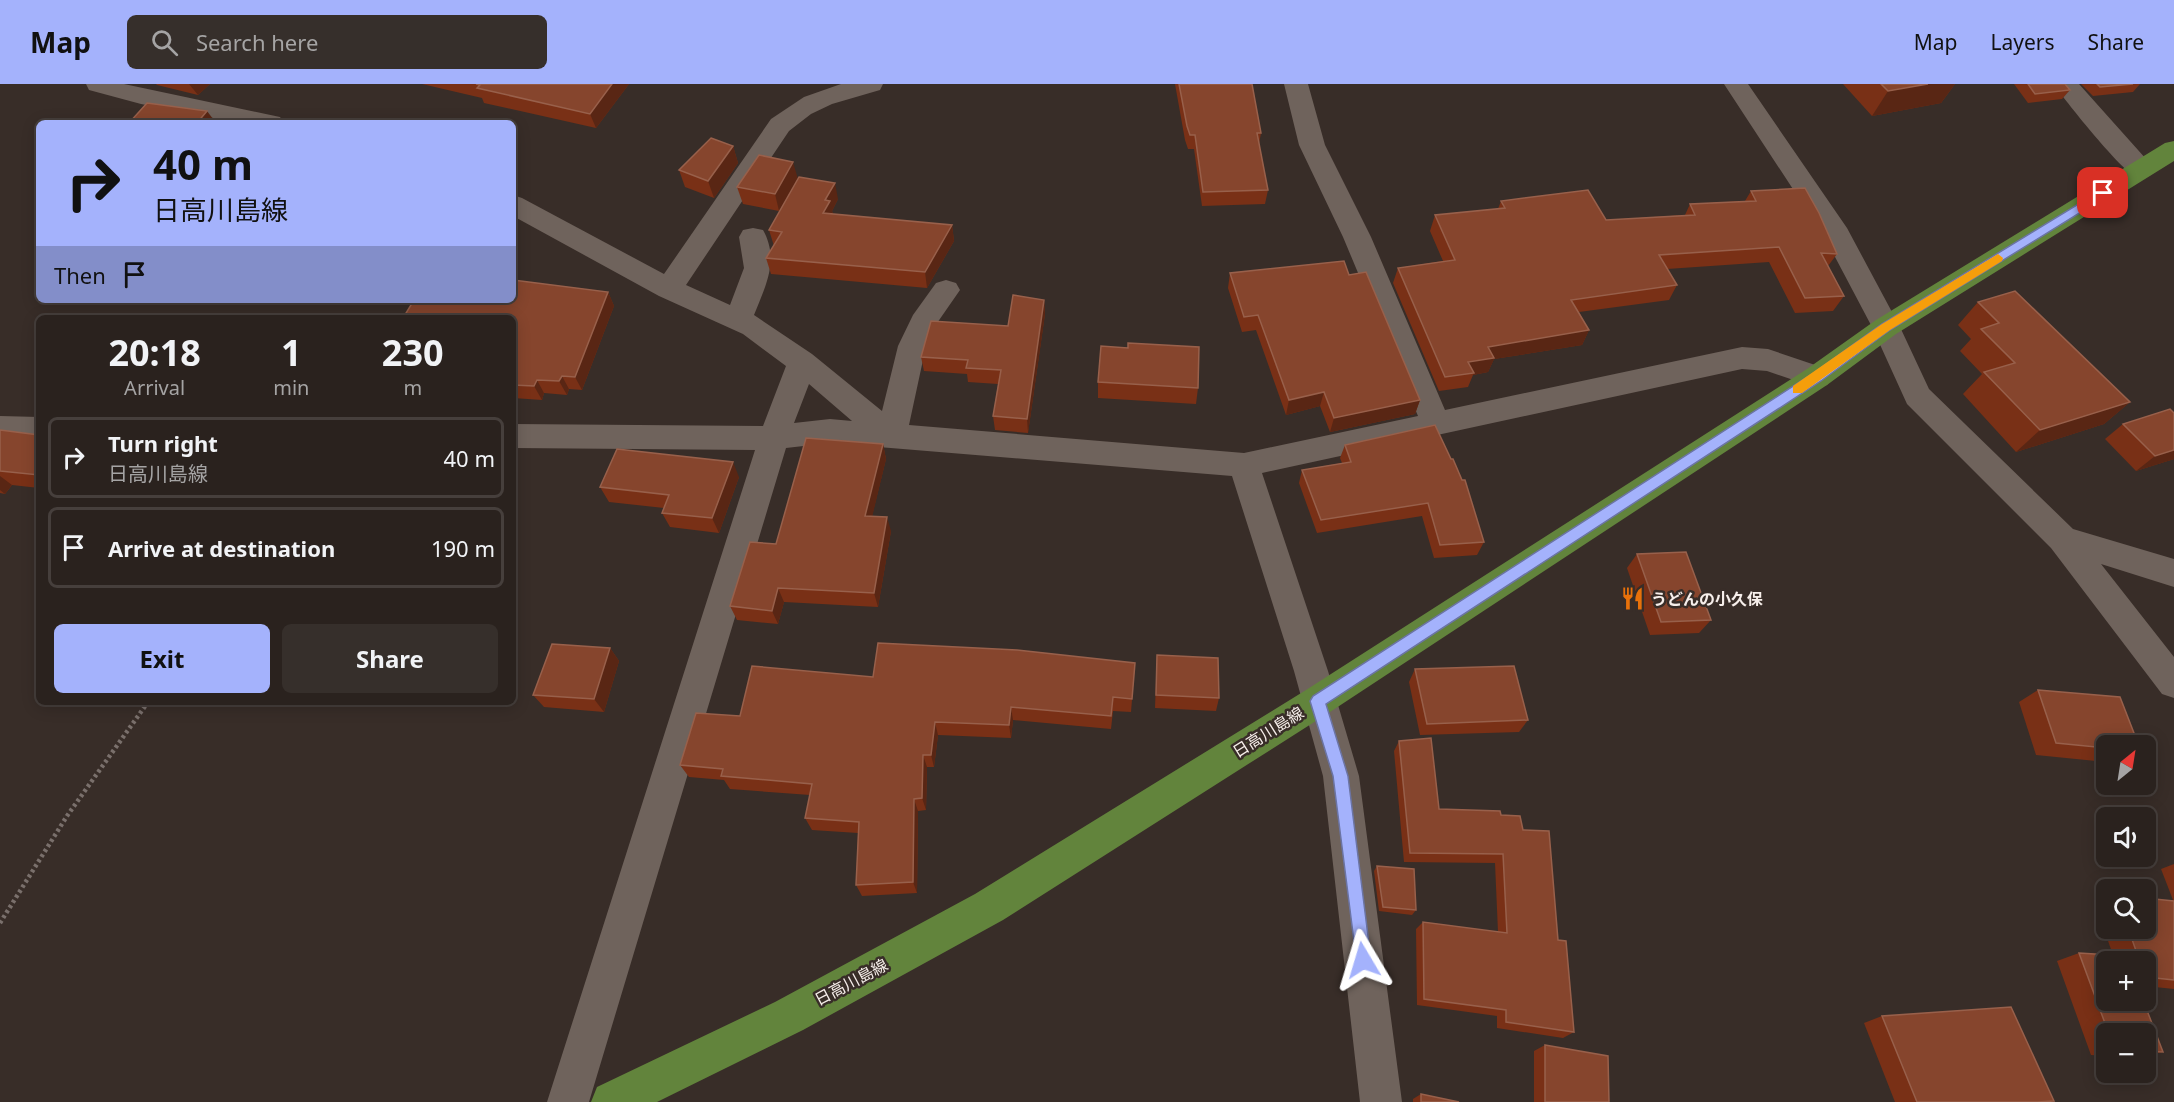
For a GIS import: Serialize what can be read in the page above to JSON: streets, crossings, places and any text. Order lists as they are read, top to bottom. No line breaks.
{"streets":{"main road":["日高川島線"]},"places":{"restaurant":["うどんの小久保"]},"north":"top right","page":{"header":"Map","search":"Search here","nav":["Map","Layers","Share"],"turn":["40 m","日高川島線"],"then":"Then","eta":["20:18","Arrival","1","min","230","m"],"list":[{"name":"Turn right","note":"日高川島線","value":"40 m"},{"name":"Arrive at destination","value":"190 m"}],"buttons":["Exit","Share"],"map_buttons":["+","−"]}}
